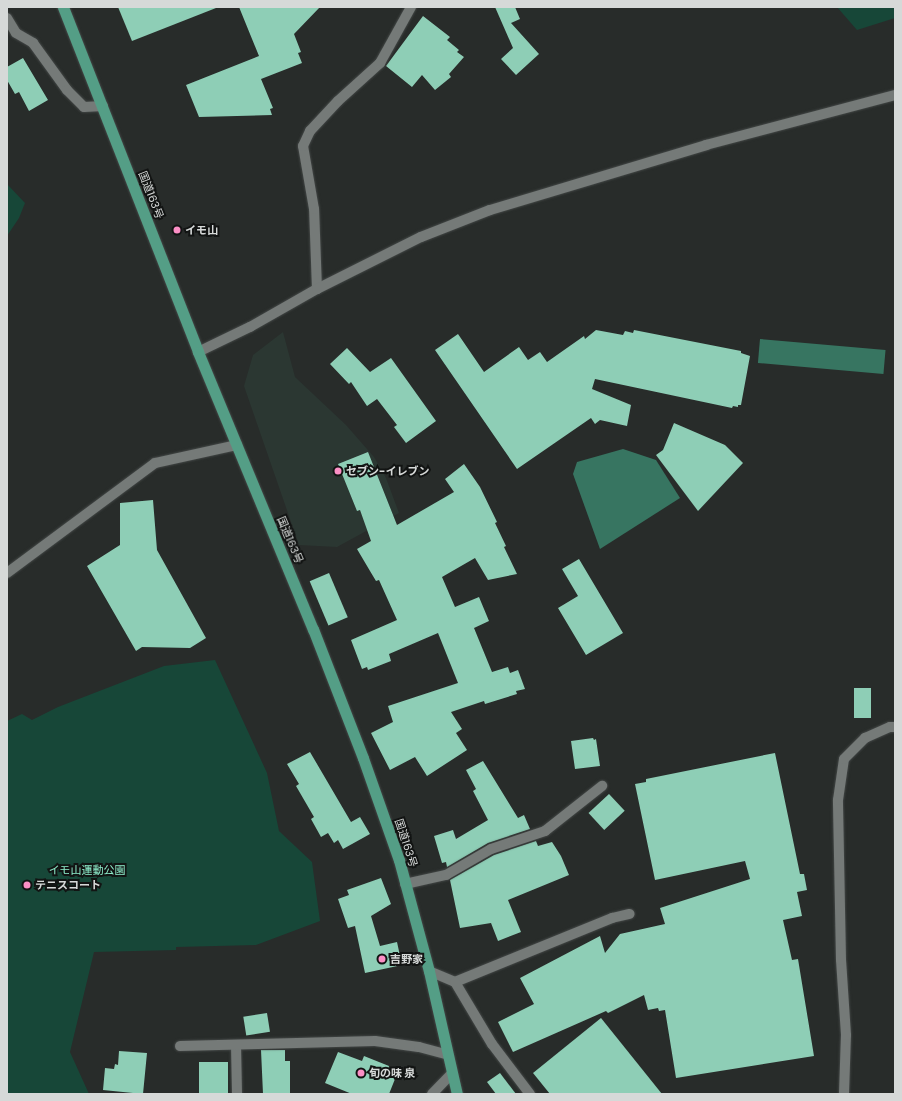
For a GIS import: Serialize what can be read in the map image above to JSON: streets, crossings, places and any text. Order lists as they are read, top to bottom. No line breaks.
{"streets":{"highway":["国道163号"]},"parks":["イモ山運動公園"],"places":["イモ山","セブン-イレブン","テニスコート","吉野家","旬の味 泉"]}
